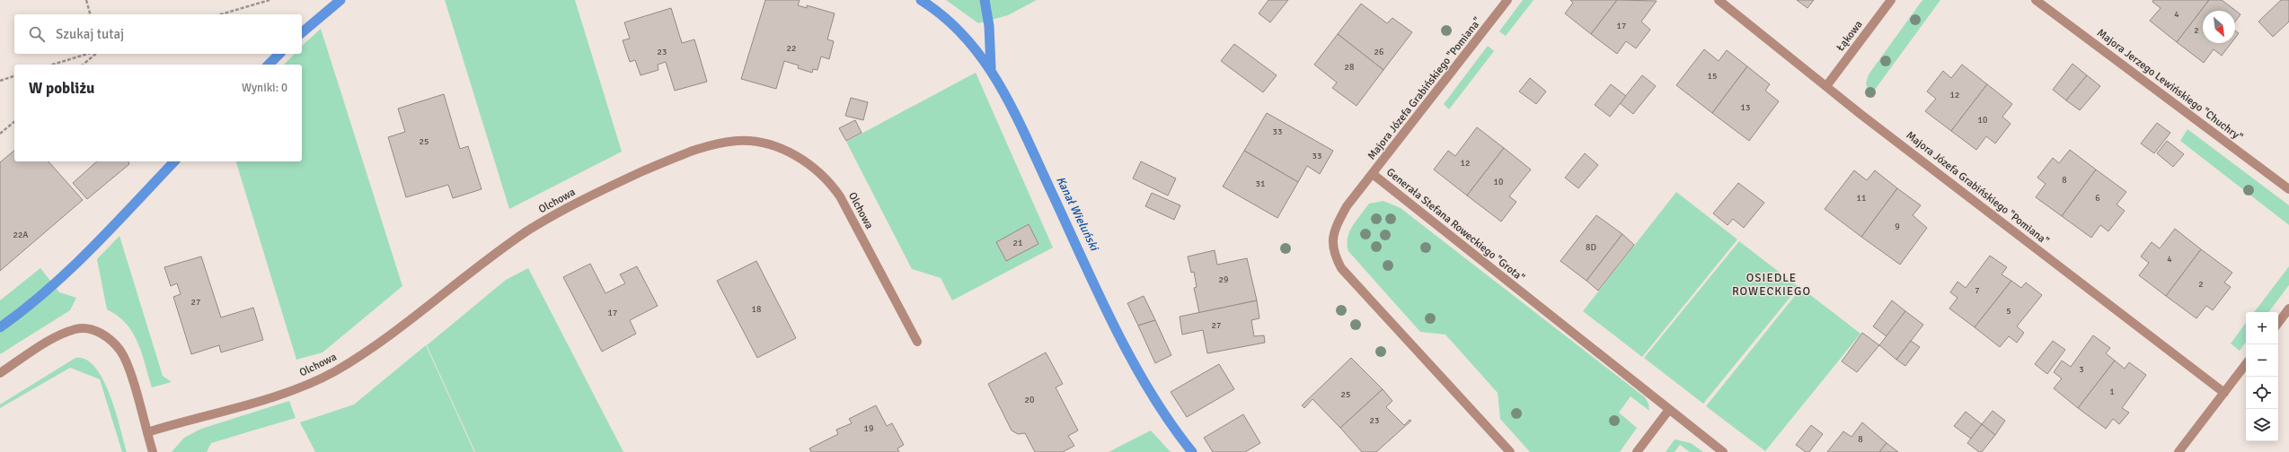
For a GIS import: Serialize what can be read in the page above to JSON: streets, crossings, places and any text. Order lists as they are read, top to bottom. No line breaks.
{"streets":{"street":["Łąkowa","Majora Jerzego Lewińskiego \"Chuchry\"","Majora Józefa Grabińskiego \"Pomiana\"","Olchowa","Generała Stefana Roweckiego \"Grota\""]},"crossings":[["Łąkowa","Majora Józefa Grabińskiego \"Pomiana\""],["Majora Józefa Grabińskiego \"Pomiana\"","Generała Stefana Roweckiego \"Grota\""]],"districts":["OSIEDLE ROWECKIEGO"],"water":["Kanał Wieluński"],"house_numbers":["4","17","2","22","23","26","28","15","12","13","10","33","25","33","12","8","10","31","11","6","9","22A","21","8D","4","29","2","7","27","18","5","17","27","3","1","25","20","23","19","8"],"north":"bottom right","page":{"search":"Szukaj tutaj","heading":["W pobliżu","Wyniki: 0"],"map_buttons":["+","−"]}}
